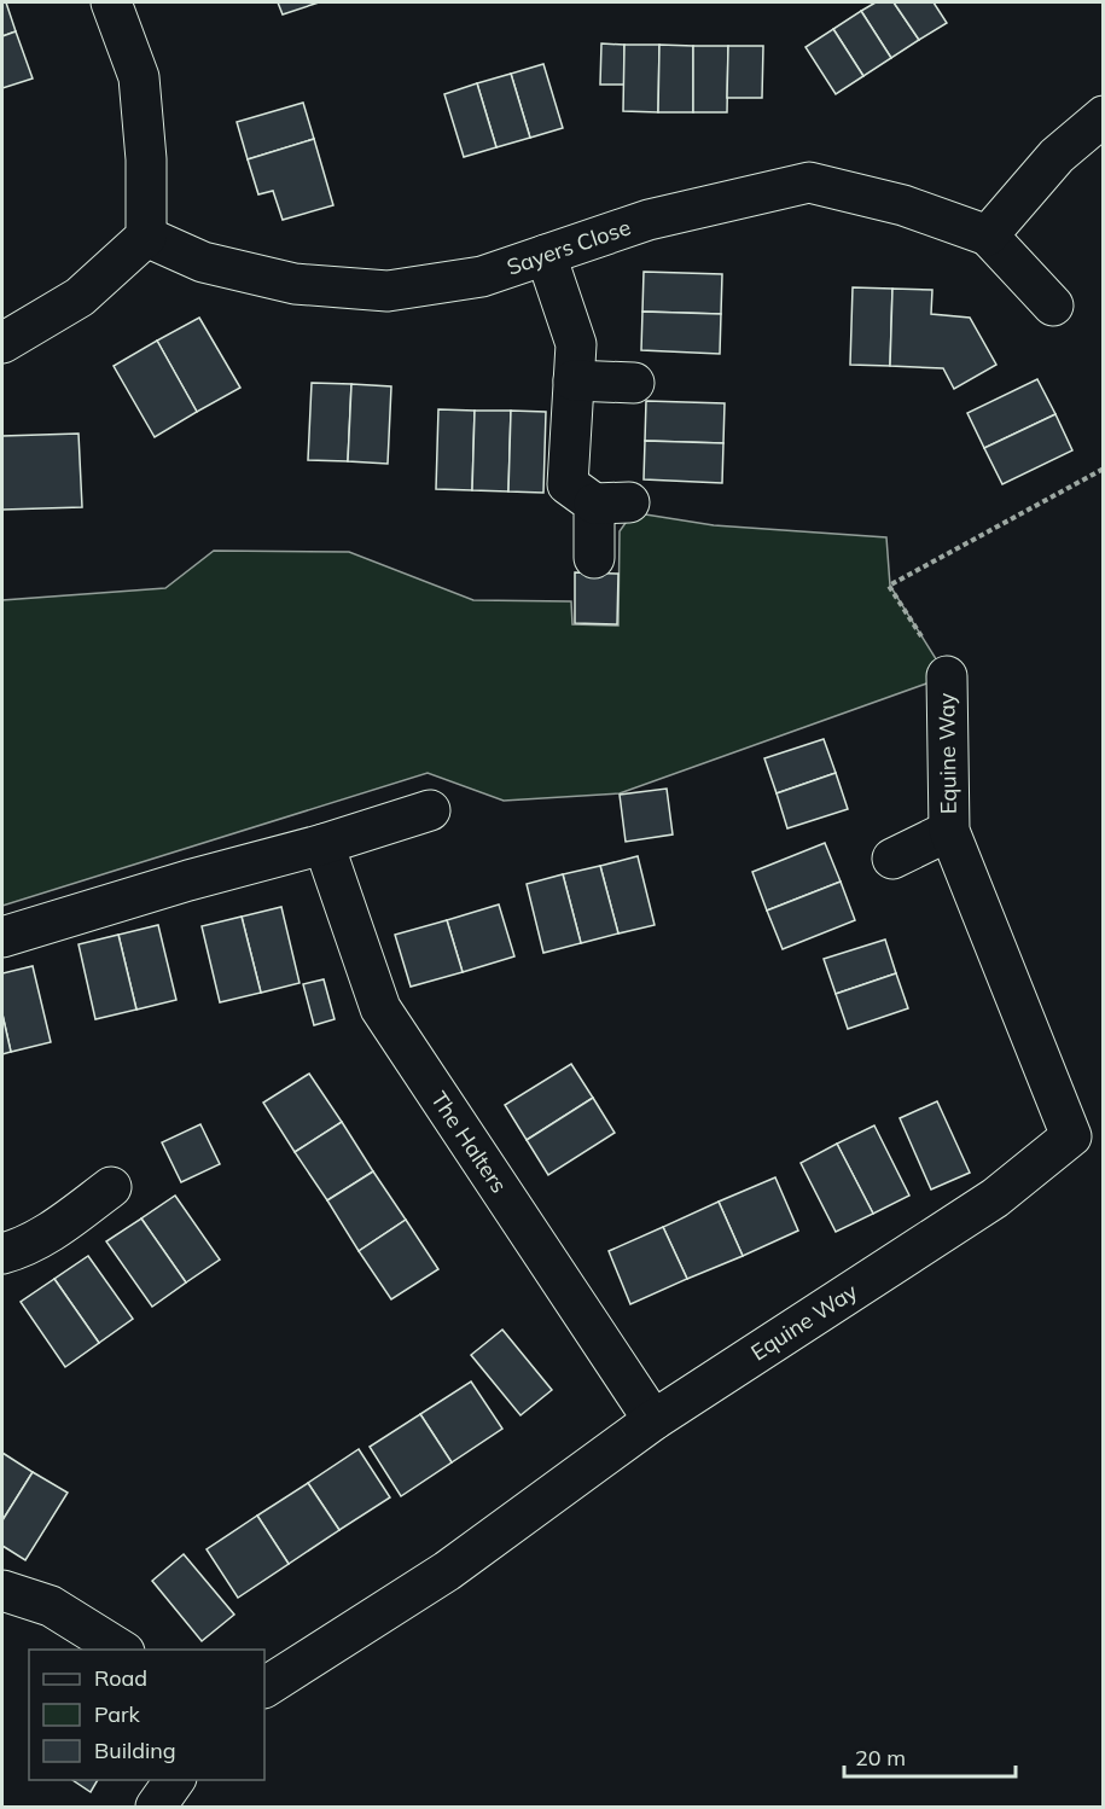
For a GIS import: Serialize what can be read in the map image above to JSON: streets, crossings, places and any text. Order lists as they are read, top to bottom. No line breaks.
{"streets":{"street":["Sayers Close","Equine Way","The Halters"]},"crossings":[["Equine Way","The Halters"]],"legend":["Road","Park","Building"],"scale_bar":"20 m"}
